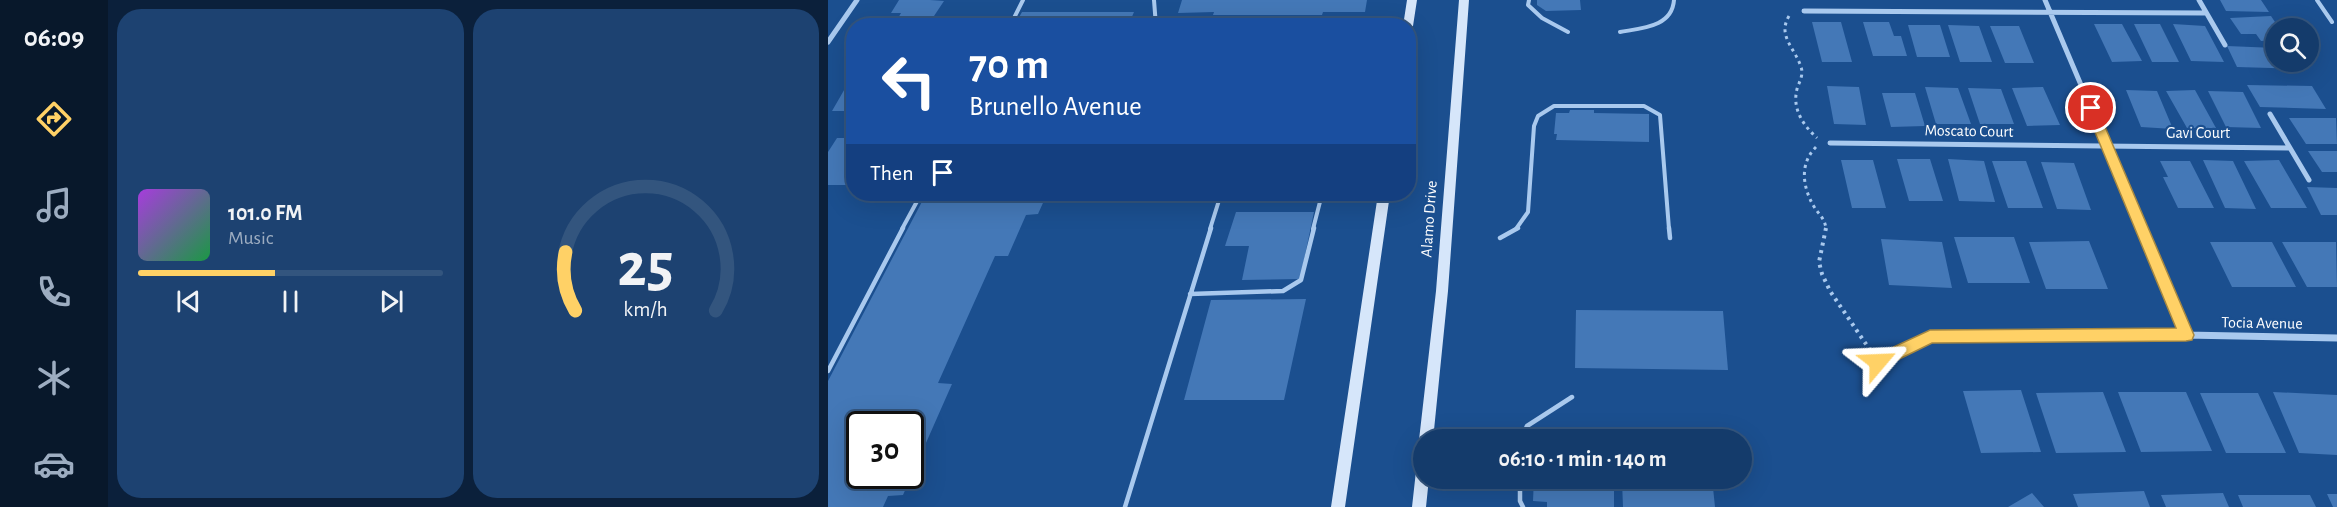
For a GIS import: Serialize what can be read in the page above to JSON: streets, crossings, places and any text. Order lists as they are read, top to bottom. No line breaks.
{"streets":{"main road":["Alamo Drive"],"street":["Moscato Court","Gavi Court","Tocia Avenue"]},"crossings":[["Moscato Court","Gavi Court"]],"page":{"tabs":"06:09","turn":["70 m","Brunello Avenue"],"then":"Then","song":["101.0 FM","Music"],"limit":"30","trip":"06:10 · 1 min · 140 m","gauge":["25","km/h"]}}
